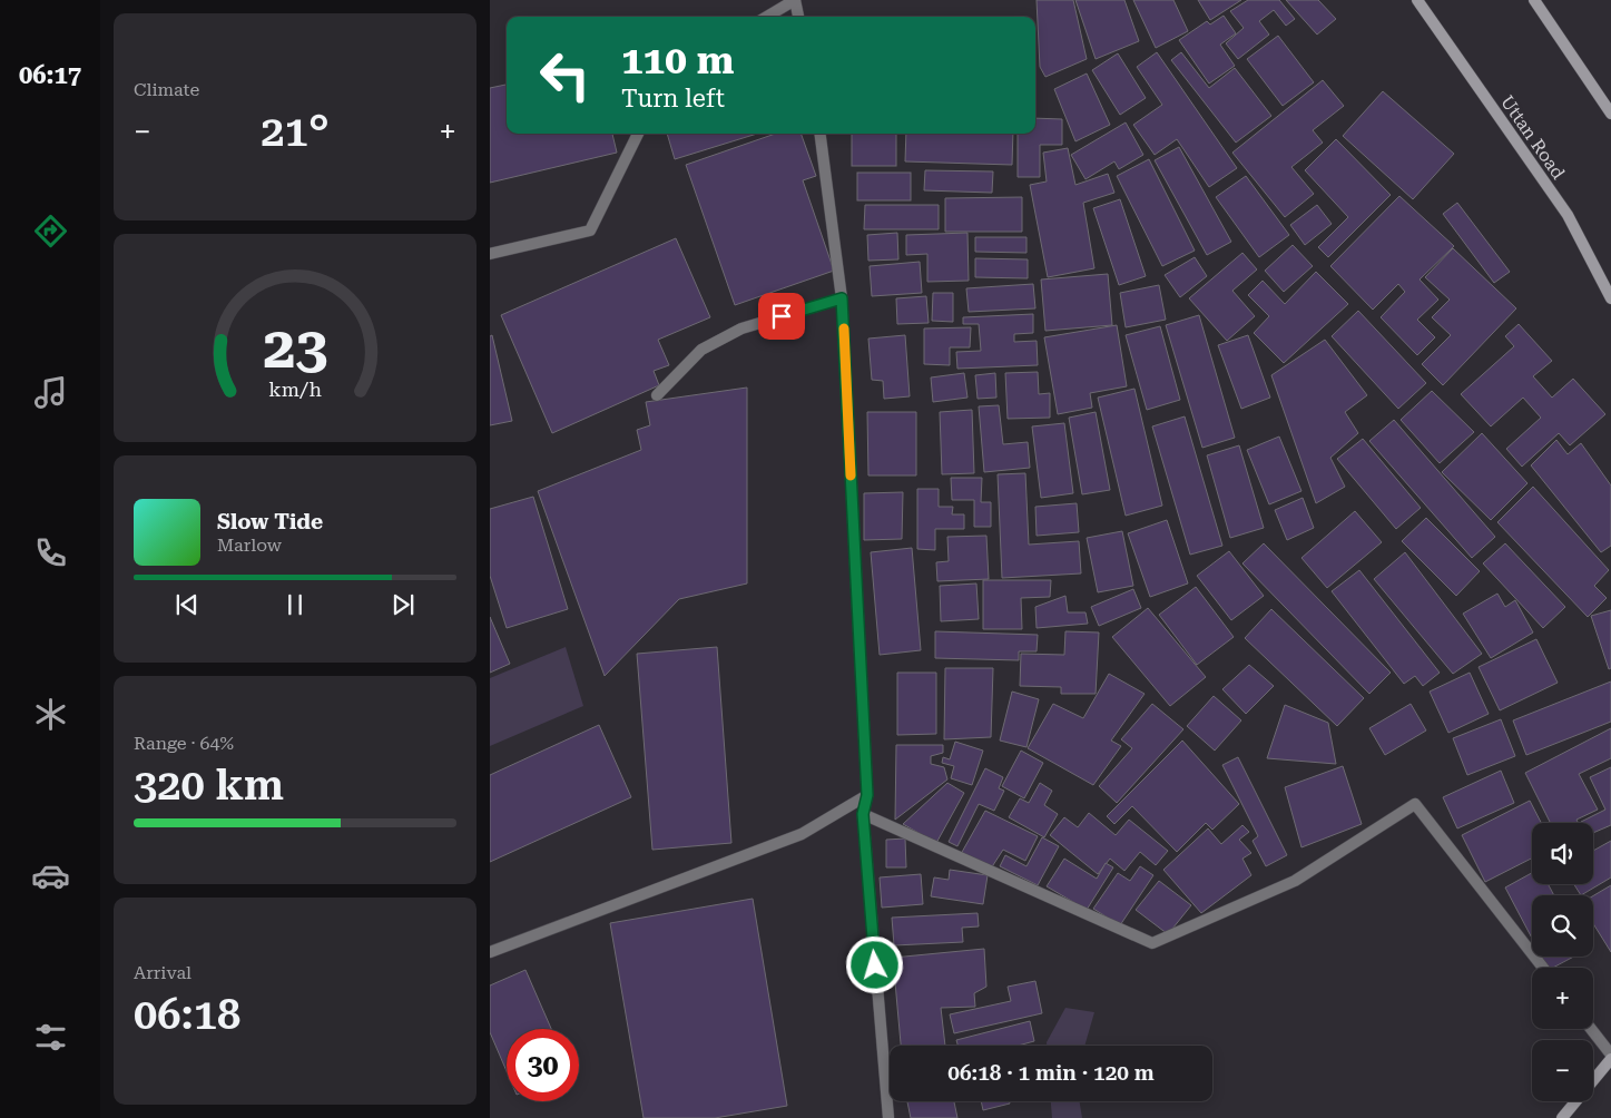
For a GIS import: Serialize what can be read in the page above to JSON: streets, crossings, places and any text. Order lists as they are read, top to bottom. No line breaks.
{"streets":{"main road":["Uttan Road"]},"page":{"tabs":"06:17","tile":["Climate",["Range · 64%","320 km"],["Arrival","06:18"]],"turn":["110 m","Turn left"],"heat":["−","21°","+"],"song":["Slow Tide","Marlow"],"map_buttons":["+","−"],"limit":"30","trip":"06:18 · 1 min · 120 m","gauge":["23","km/h"]}}
